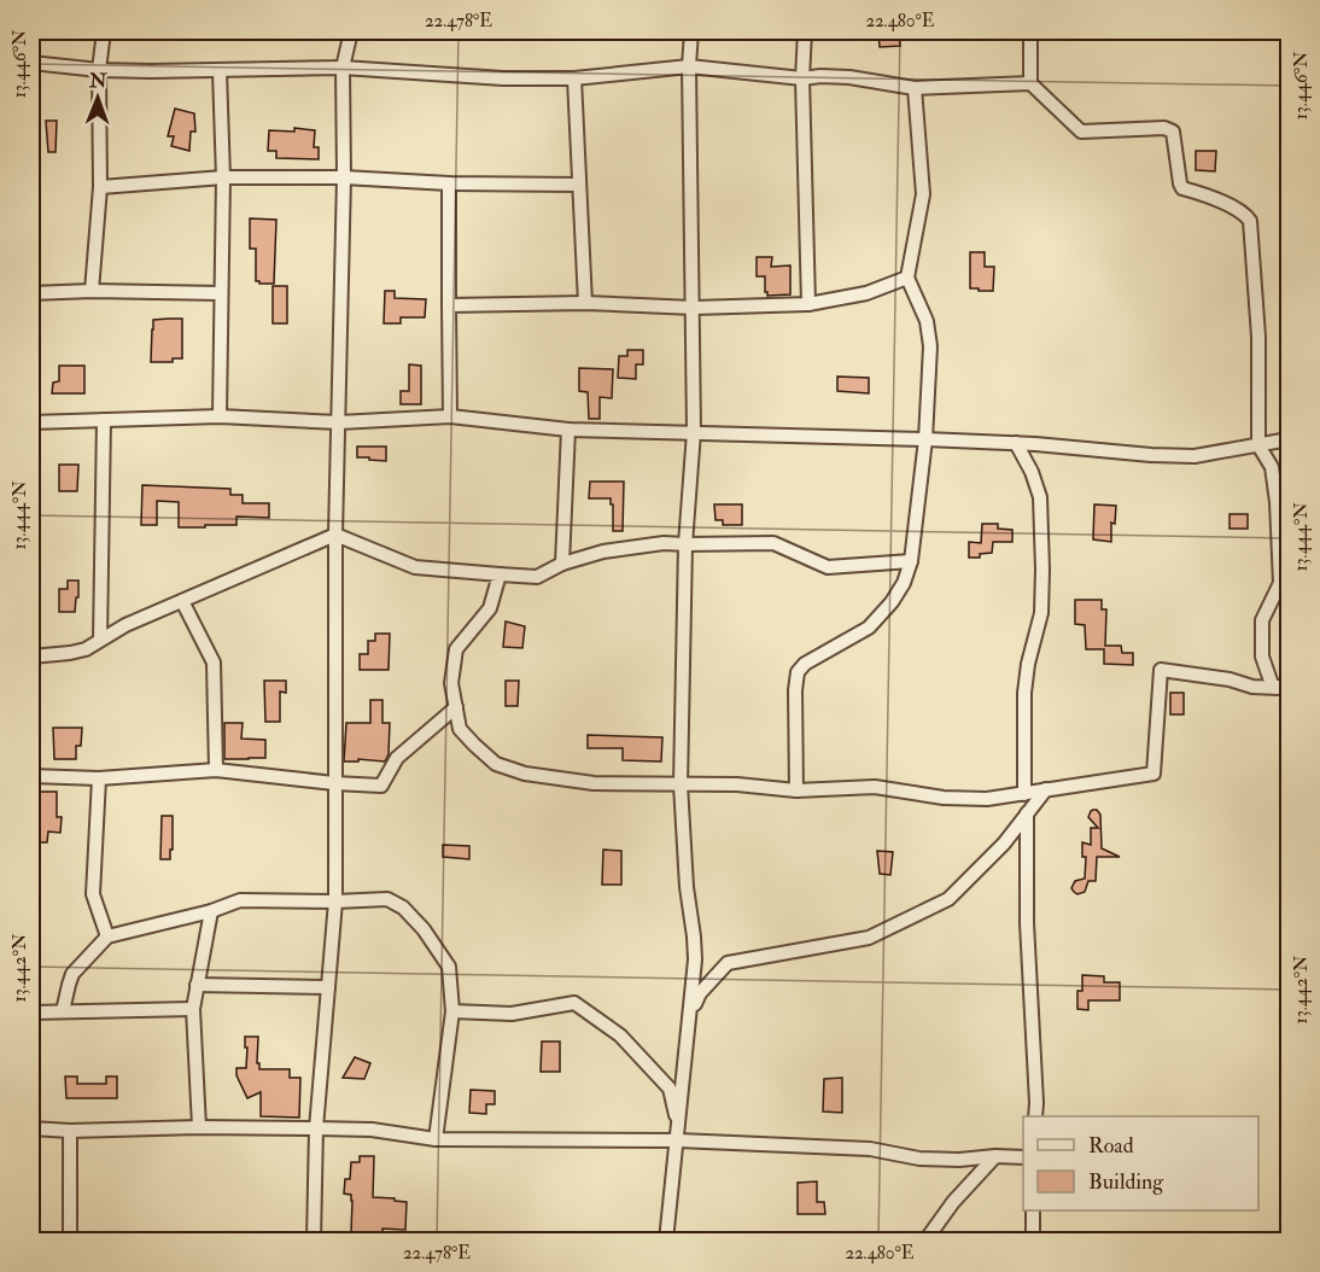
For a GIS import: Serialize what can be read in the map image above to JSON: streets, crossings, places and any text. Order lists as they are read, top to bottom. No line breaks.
{"legend":["Road","Building"],"north":"top","coordinates":["22.478°E","22.480°E","13.446°N","13.444°N","13.442°N"]}
